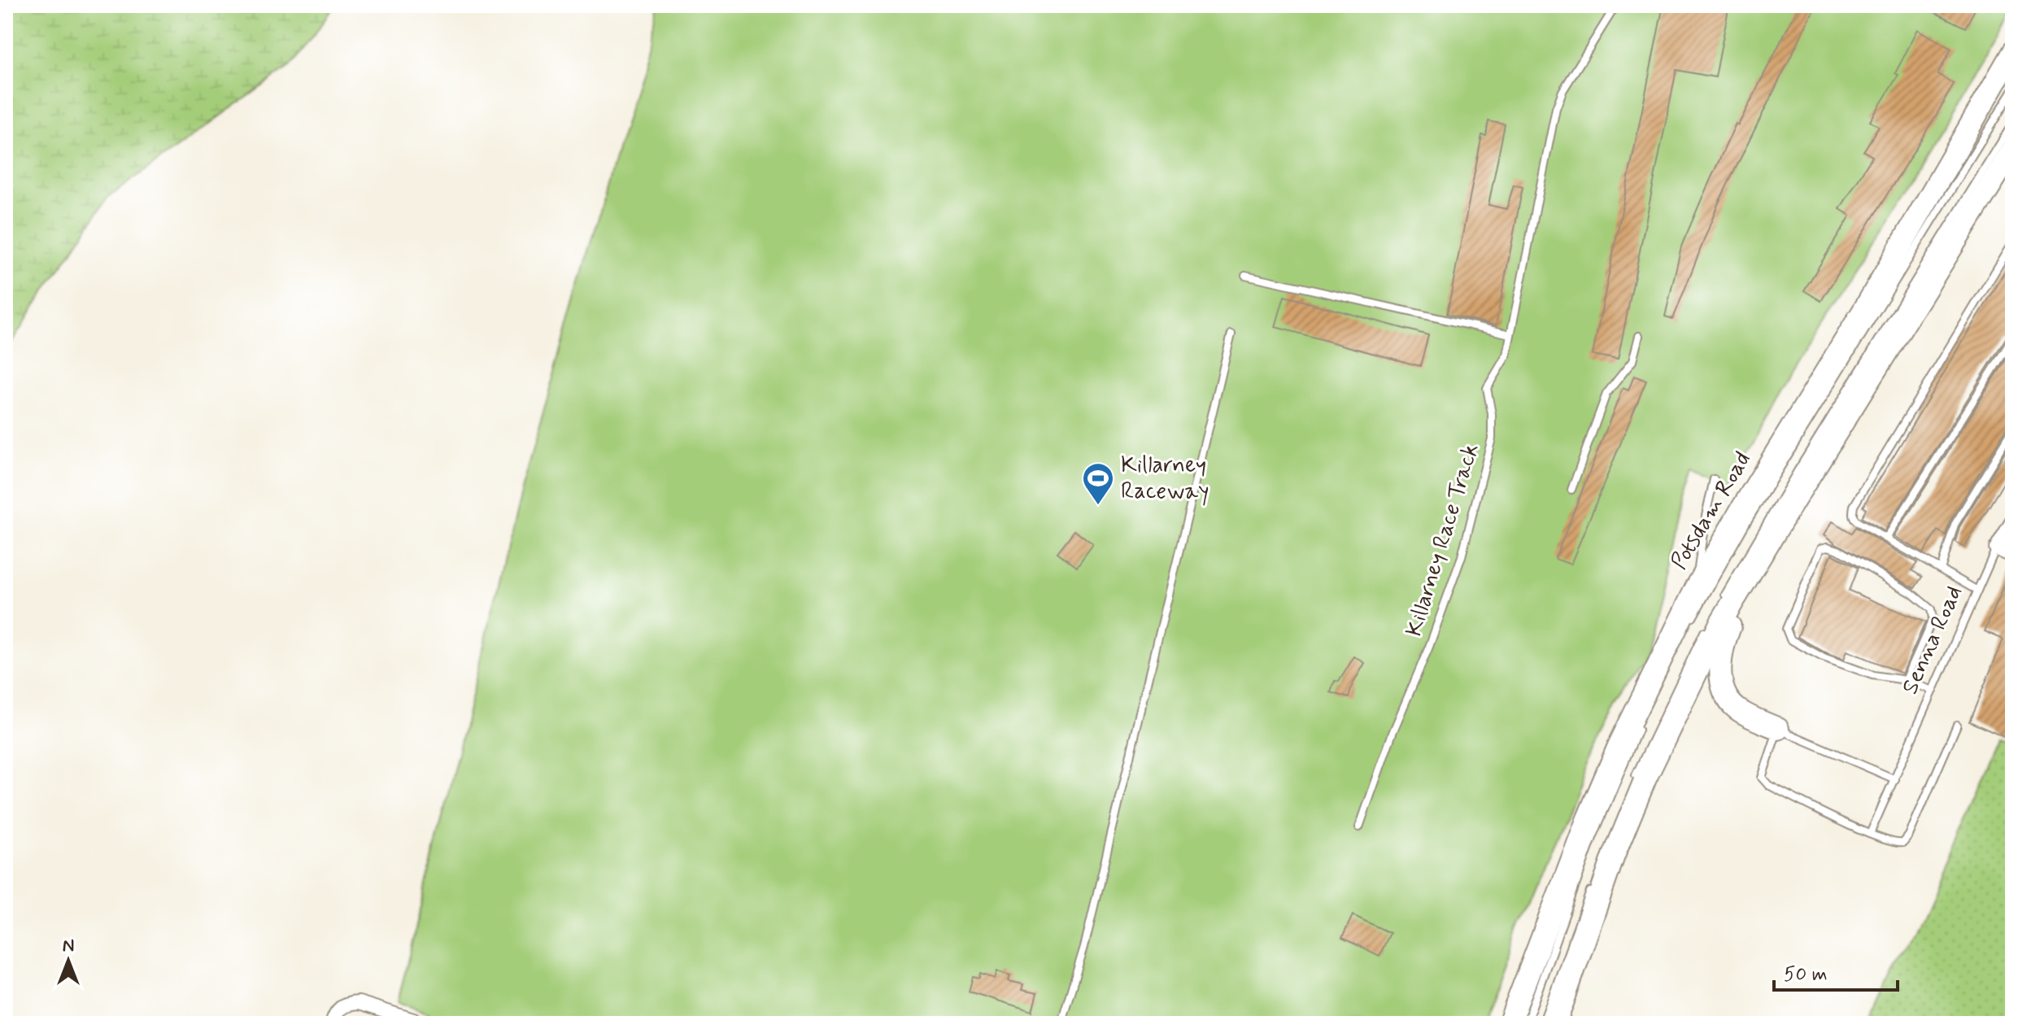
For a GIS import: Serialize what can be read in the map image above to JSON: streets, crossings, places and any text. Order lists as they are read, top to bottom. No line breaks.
{"streets":{"main road":["Potsdam Road"],"street":["Senna Road"],"lane":["Killarney Race Track"]},"places":{"sports":["Killarney Raceway"]},"scale_bar":"50 m","north":"top"}
